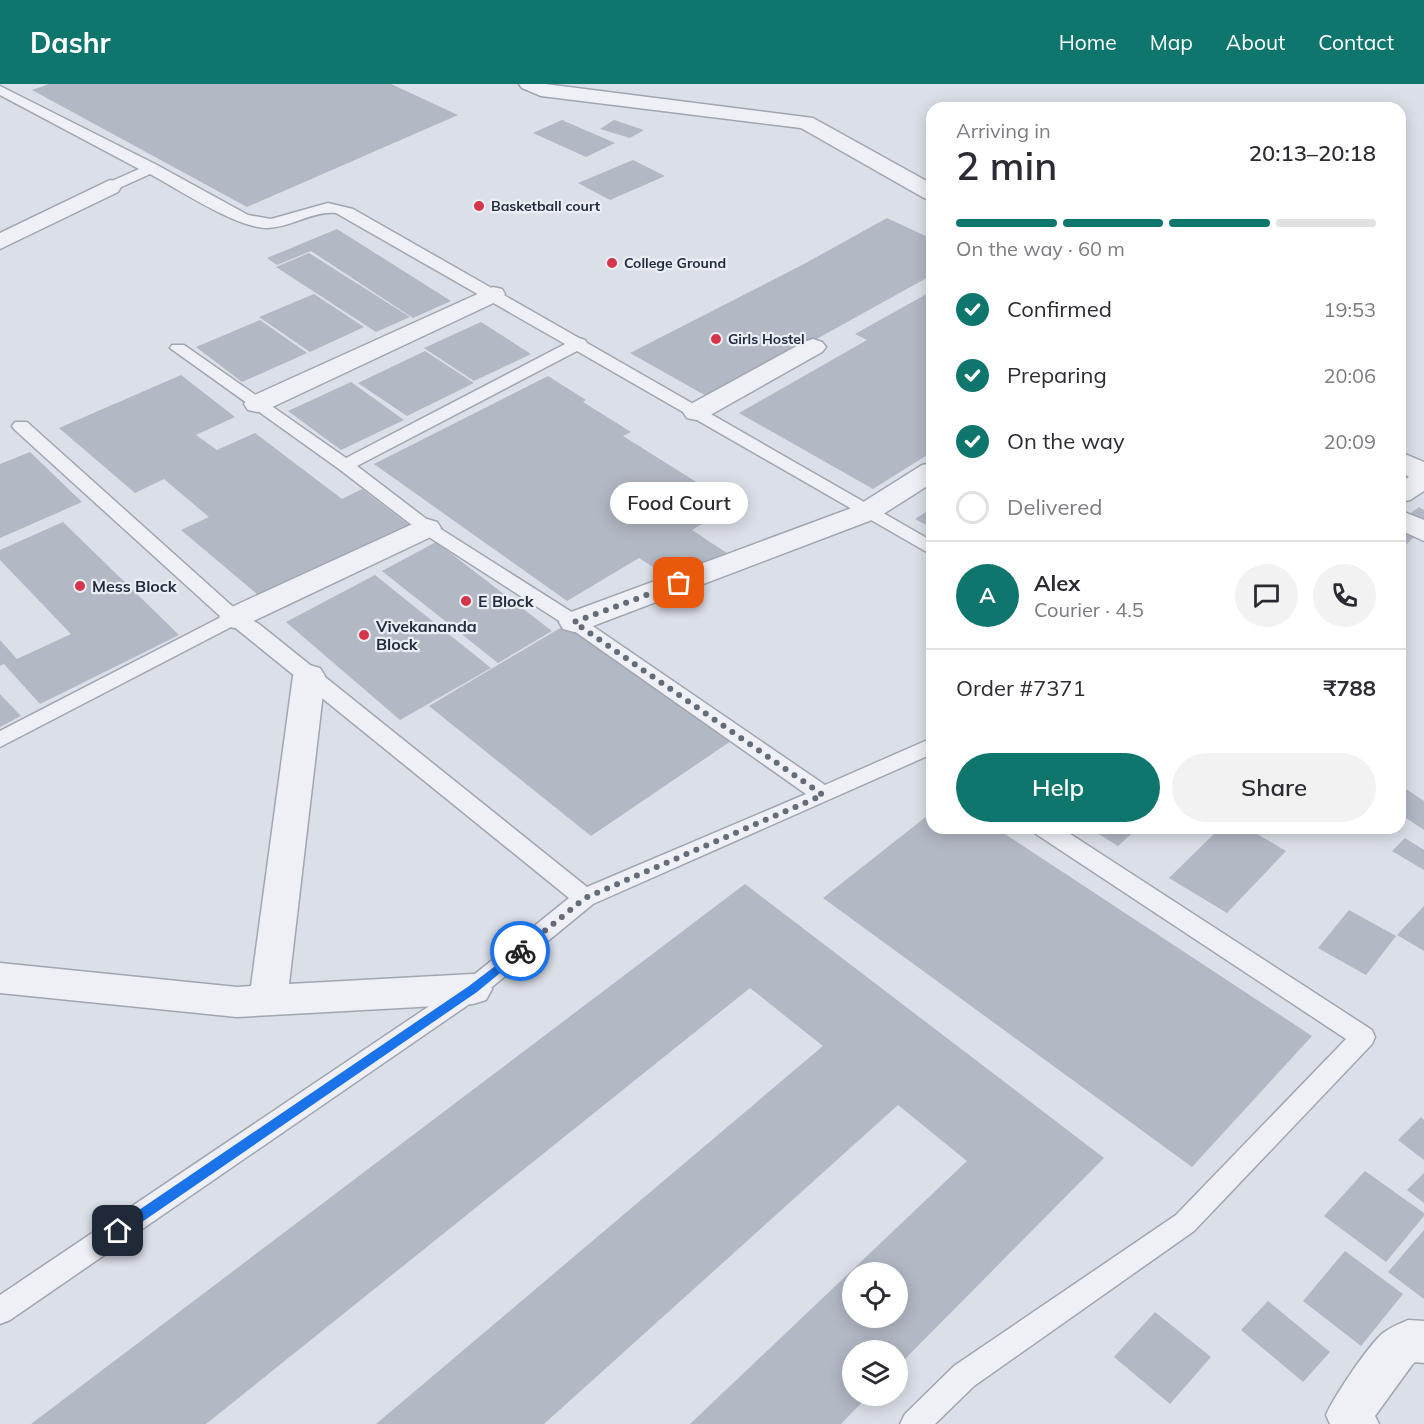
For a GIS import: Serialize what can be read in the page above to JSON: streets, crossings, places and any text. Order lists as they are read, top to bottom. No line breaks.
{"places":["Basketball court","College Ground","Girls Hostel","Food Court","Mess Block","E Block","Vivekananda Block"],"page":{"header":"Dashr","nav":["Home","Map","About","Contact"],"heading":["2 min","Arriving in","20:13–20:18"],"panel":["Alex","Courier · 4.5","Order #7371","₹788"],"bar":"On the way · 60 m","list":[["Confirmed","19:53"],["Preparing","20:06"],["On the way","20:09"],"Delivered"],"bubble":"Food Court","round":"A","buttons":["Help","Share"]}}
